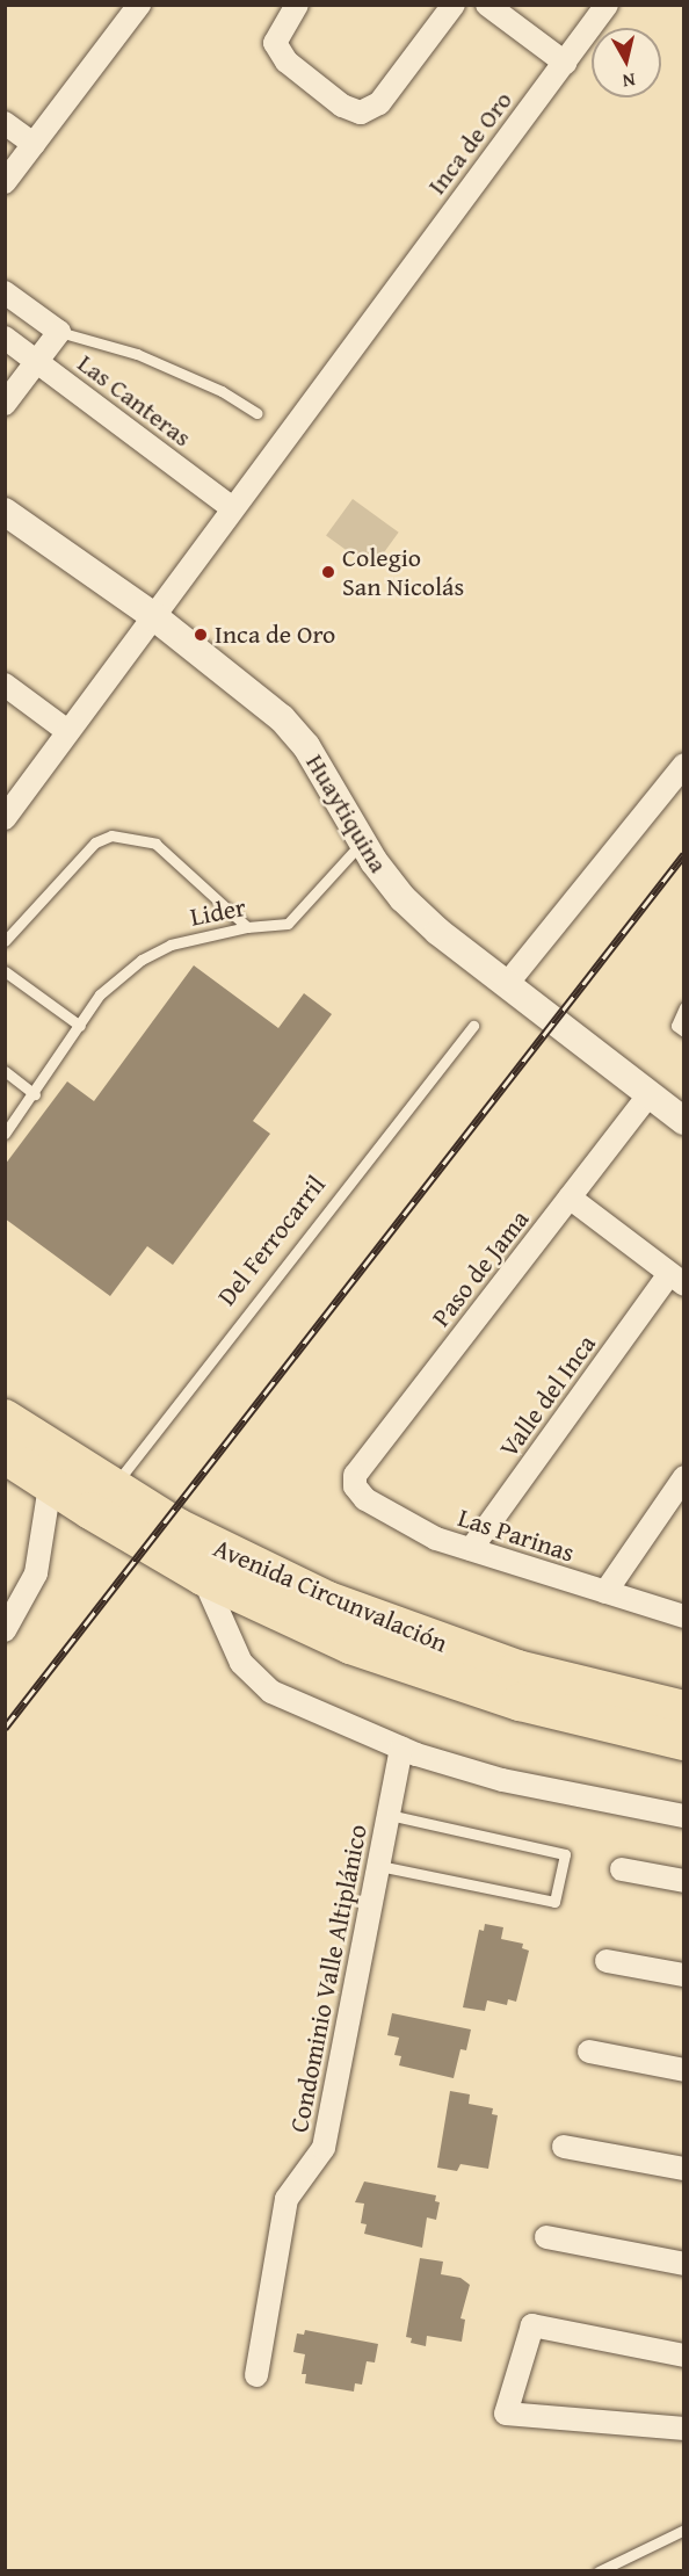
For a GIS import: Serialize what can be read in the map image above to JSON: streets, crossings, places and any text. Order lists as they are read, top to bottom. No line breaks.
{"streets":{"highway":["Avenida Circunvalación"],"street":["Inca de Oro","Las Canteras","Huaytiquina","Paso de Jama","Valle del Inca","Las Parinas","Condominio Valle Altiplánico"],"lane":["Lider","Del Ferrocarril"]},"crossings":[["Inca de Oro","Las Canteras"],["Inca de Oro","Huaytiquina"],["Huaytiquina","Lider"],["Huaytiquina","Paso de Jama"],["Del Ferrocarril","Avenida Circunvalación"],["Paso de Jama","Las Parinas"],["Valle del Inca","Las Parinas"],["Avenida Circunvalación","Condominio Valle Altiplánico"]],"places":["Colegio San Nicolás","Inca de Oro"],"north":"bottom"}
